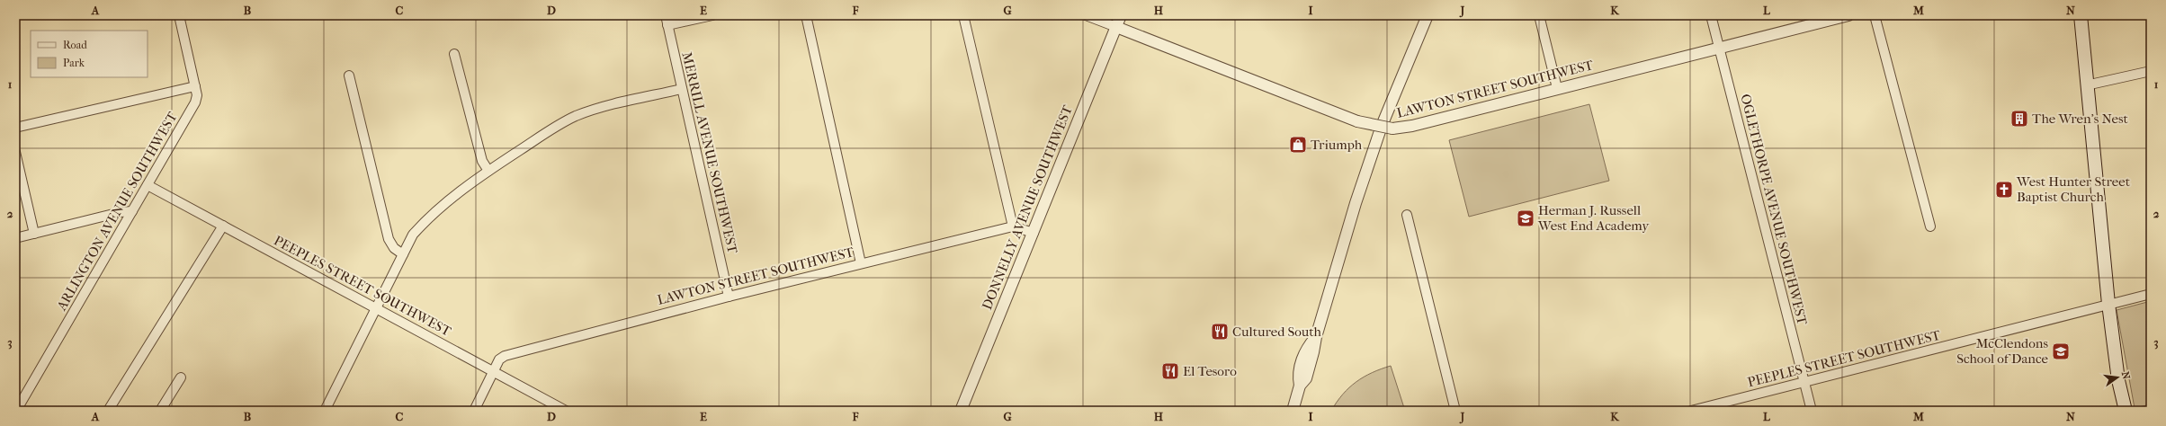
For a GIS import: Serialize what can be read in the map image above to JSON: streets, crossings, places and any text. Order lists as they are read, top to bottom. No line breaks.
{"streets":{"street":["LAWTON STREET SOUTHWEST","MERRILL AVENUE SOUTHWEST","DONNELLY AVENUE SOUTHWEST","OGLETHORPE AVENUE SOUTHWEST","ARLINGTON AVENUE SOUTHWEST","PEEPLES STREET SOUTHWEST"]},"crossings":[["LAWTON STREET SOUTHWEST","MERRILL AVENUE SOUTHWEST"],["LAWTON STREET SOUTHWEST","DONNELLY AVENUE SOUTHWEST"],["LAWTON STREET SOUTHWEST","OGLETHORPE AVENUE SOUTHWEST"],["LAWTON STREET SOUTHWEST","PEEPLES STREET SOUTHWEST"],["OGLETHORPE AVENUE SOUTHWEST","PEEPLES STREET SOUTHWEST"],["ARLINGTON AVENUE SOUTHWEST","PEEPLES STREET SOUTHWEST"]],"places":{"building":["The Wren's Nest"],"shop":["Triumph"],"church":["West Hunter Street Baptist Church"],"school or university":["Herman J. Russell West End Academy","McClendons School of Dance"],"restaurant":["Cultured South","El Tesoro"]},"legend":["Road","Park"],"north":"right","grid":{"columns":["A","B","C","D","E","F","G","H","I","J","K","L","M","N"],"rows":["1","2","3"]}}
